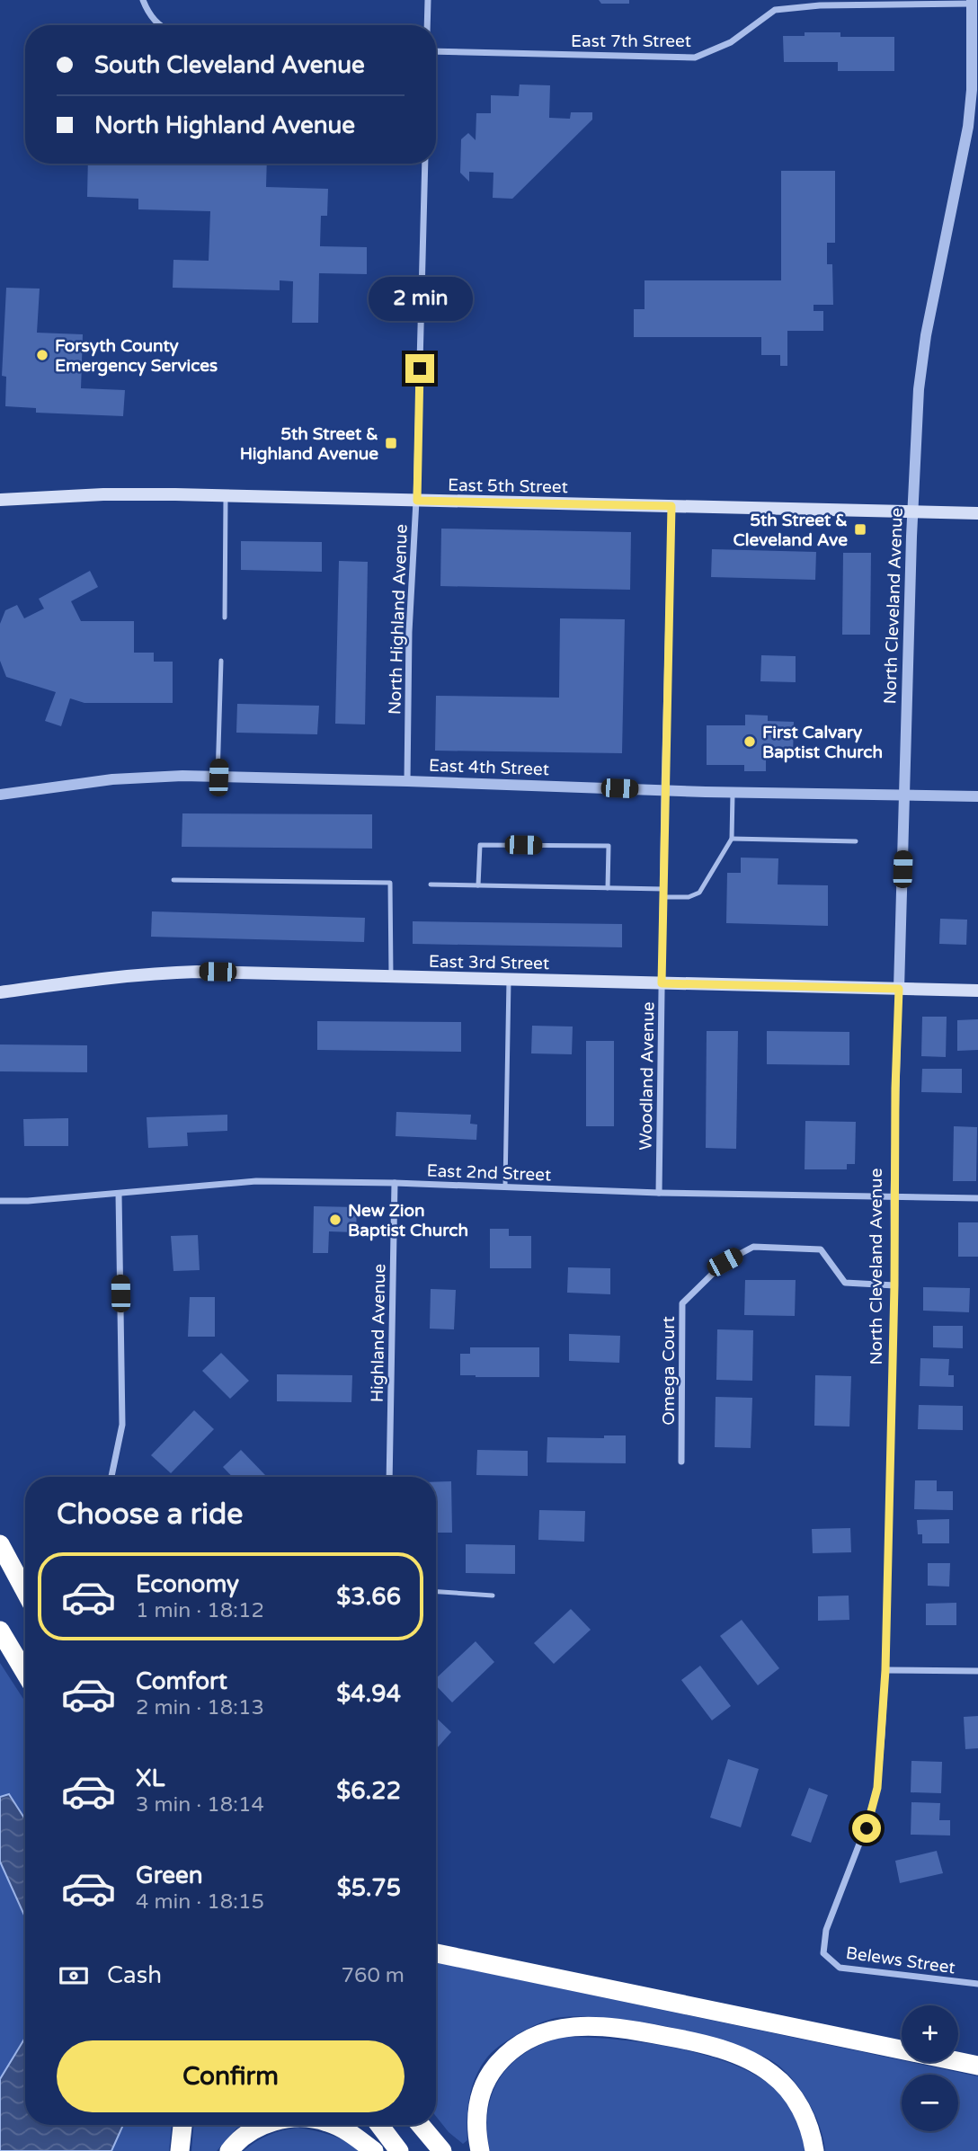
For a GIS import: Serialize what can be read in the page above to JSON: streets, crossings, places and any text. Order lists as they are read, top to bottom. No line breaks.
{"streets":{"main road":["East 5th Street","East 3rd Street"],"street":["East 7th Street","North Cleveland Avenue","North Highland Avenue","East 4th Street","Woodland Avenue","East 2nd Street","Highland Avenue","Omega Court","Belews Street"]},"crossings":[["East 7th Street","North Cleveland Avenue"],["East 5th Street","North Cleveland Avenue"],["East 5th Street","North Highland Avenue"],["East 5th Street","Woodland Avenue"],["North Cleveland Avenue","East 4th Street"],["North Cleveland Avenue","East 3rd Street"],["North Cleveland Avenue","East 2nd Street"],["North Cleveland Avenue","Omega Court"],["North Cleveland Avenue","Belews Street"],["North Highland Avenue","East 4th Street"],["East 4th Street","Woodland Avenue"],["East 3rd Street","Woodland Avenue"],["Woodland Avenue","East 2nd Street"],["East 2nd Street","Highland Avenue"]],"places":{"other":["Forsyth County Emergency Services","First Calvary Baptist Church","New Zion Baptist Church"],"transit":["5th Street & Highland Avenue","5th Street & Cleveland Ave"]},"page":{"banner":["South Cleveland Avenue","North Highland Avenue"],"bubble":"2 min","heading":"Choose a ride","list":[{"name":"Economy","note":"1 min · 18:12","value":"$3.66"},{"name":"Comfort","note":"2 min · 18:13","value":"$4.94"},{"name":"XL","note":"3 min · 18:14","value":"$6.22"},{"name":"Green","note":"4 min · 18:15","value":"$5.75"}],"pay":["Cash","760 m"],"map_buttons":["+","−"],"buttons":"Confirm"}}
